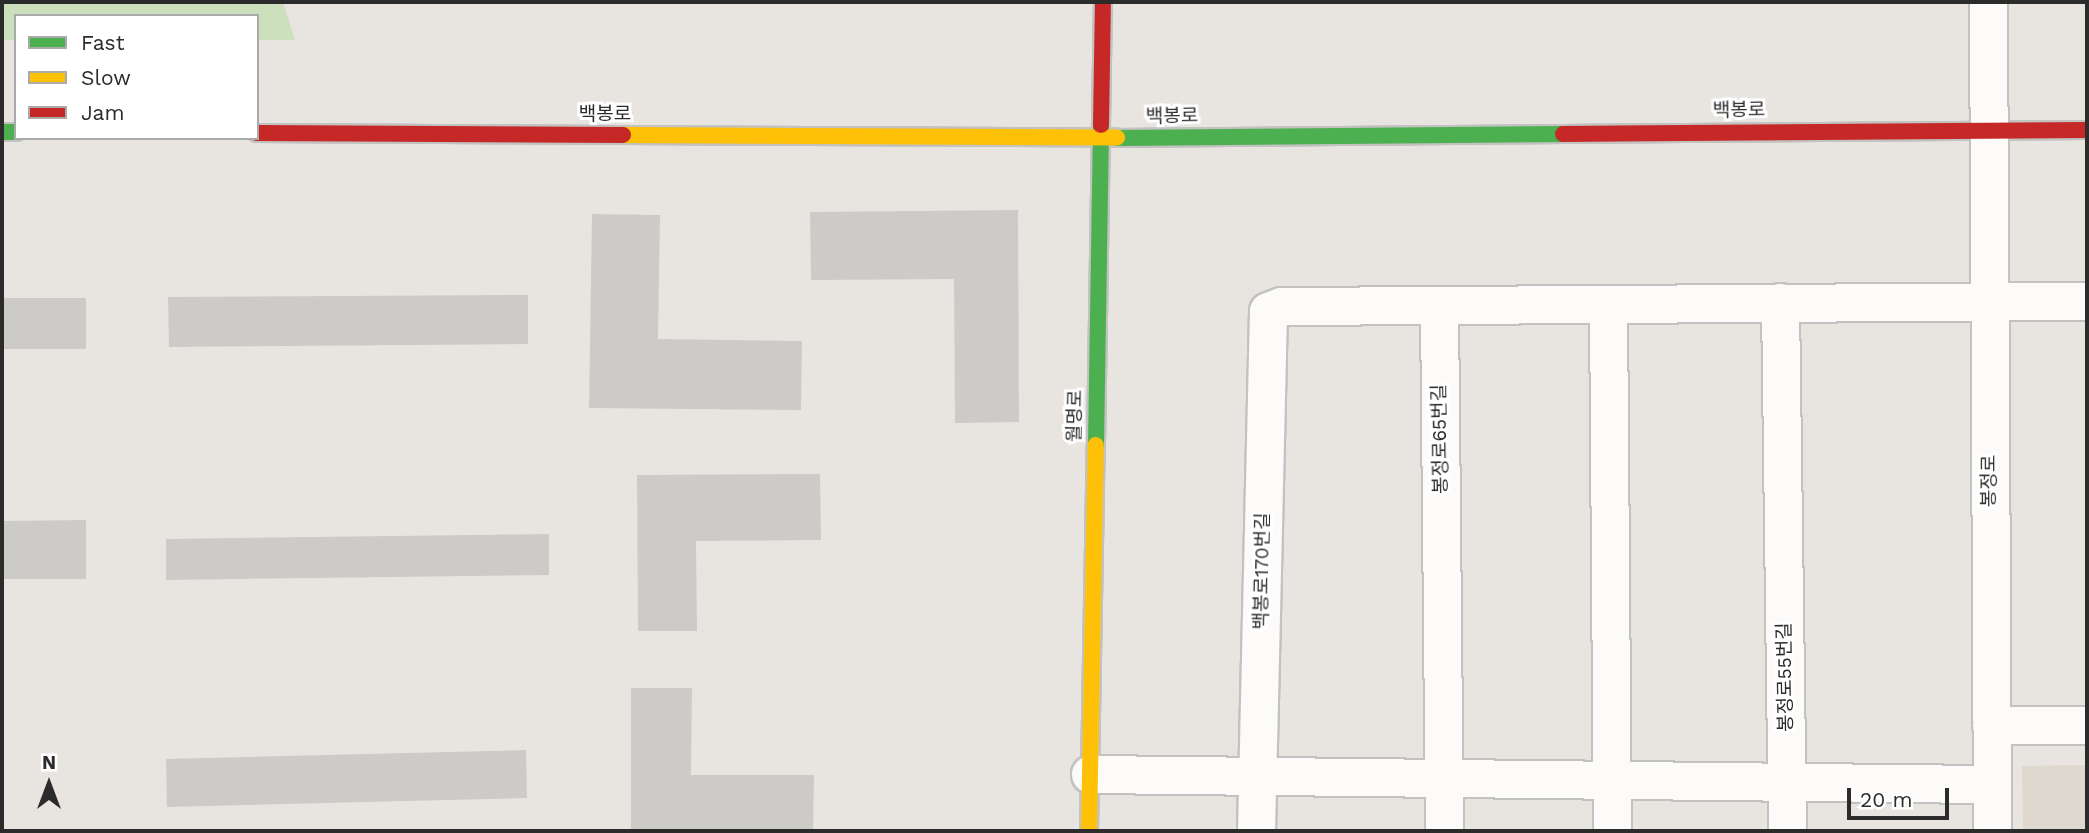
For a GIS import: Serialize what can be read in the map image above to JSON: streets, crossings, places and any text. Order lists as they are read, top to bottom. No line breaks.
{"streets":{"street":["백봉로","월명로","봉정로65번길","봉정로","백봉로170번길","봉정로55번길"]},"crossings":[["백봉로","월명로"],["백봉로","봉정로"],["봉정로65번길","백봉로170번길"]],"legend":["Fast","Slow","Jam"],"scale_bar":"20 m","north":"top"}
